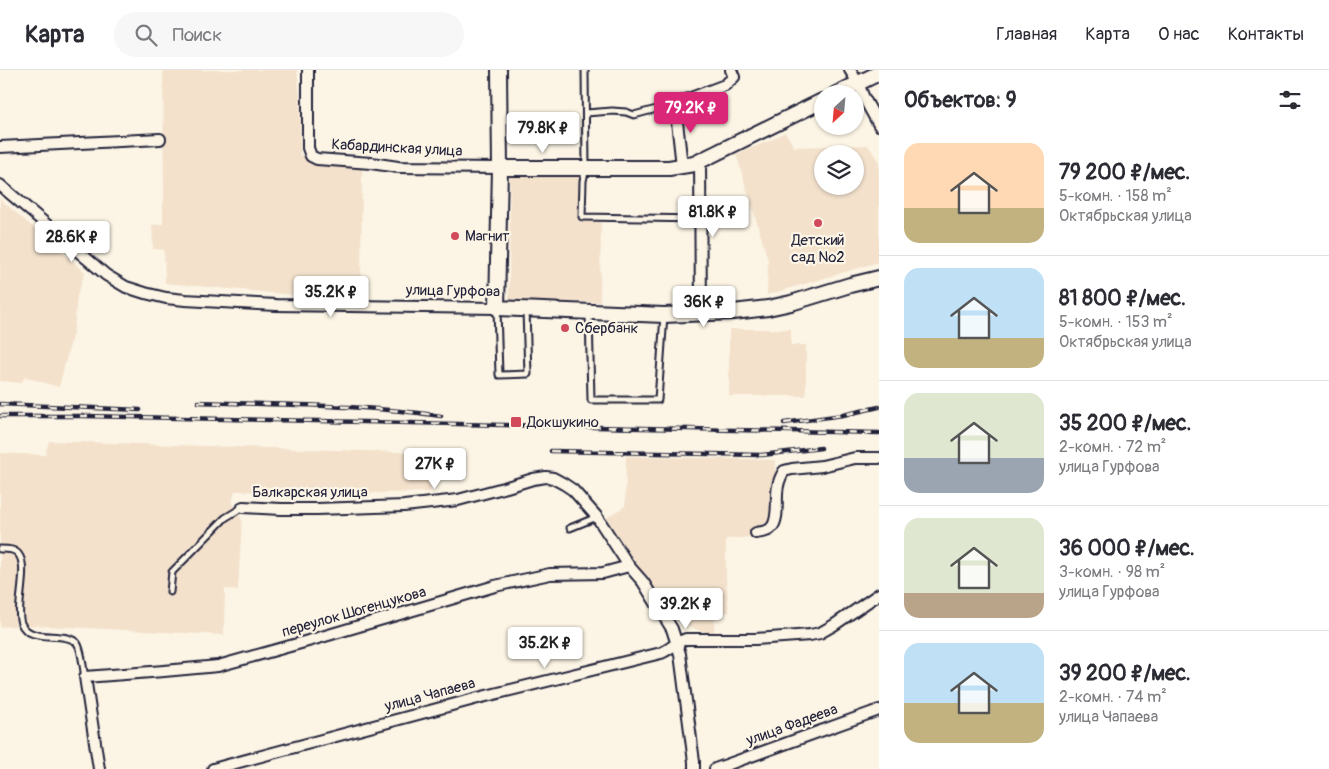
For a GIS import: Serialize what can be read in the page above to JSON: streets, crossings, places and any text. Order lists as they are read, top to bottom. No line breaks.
{"streets":{"street":["Кабардинская улица","улица Гурфова","Балкарская улица","переулок Шогенцукова","улица Чапаева","улица Фадеева"]},"crossings":[["Балкарская улица","переулок Шогенцукова"],["Балкарская улица","улица Чапаева"]],"places":{"other":["Детский сад №2","Магнит","Сбербанк"],"transit":["Докшукино"]},"north":"bottom left","page":{"header":"Карта","search":"Поиск","nav":["Главная","Карта","О нас","Контакты"],"heading":"Объектов: 9","price":["79.2K ₽","79.8K ₽","81.8K ₽","28.6K ₽","35.2K ₽","36K ₽","27K ₽","39.2K ₽","35.2K ₽"],"list":[{"name":"79 200 ₽/мес.","note":"5-комн. · 158 m² · Октябрьская улица"},{"name":"81 800 ₽/мес.","note":"5-комн. · 153 m² · Октябрьская улица"},{"name":"35 200 ₽/мес.","note":"2-комн. · 72 m² · улица Гурфова"},{"name":"36 000 ₽/мес.","note":"3-комн. · 98 m² · улица Гурфова"},{"name":"39 200 ₽/мес.","note":"2-комн. · 74 m² · улица Чапаева"}]}}
